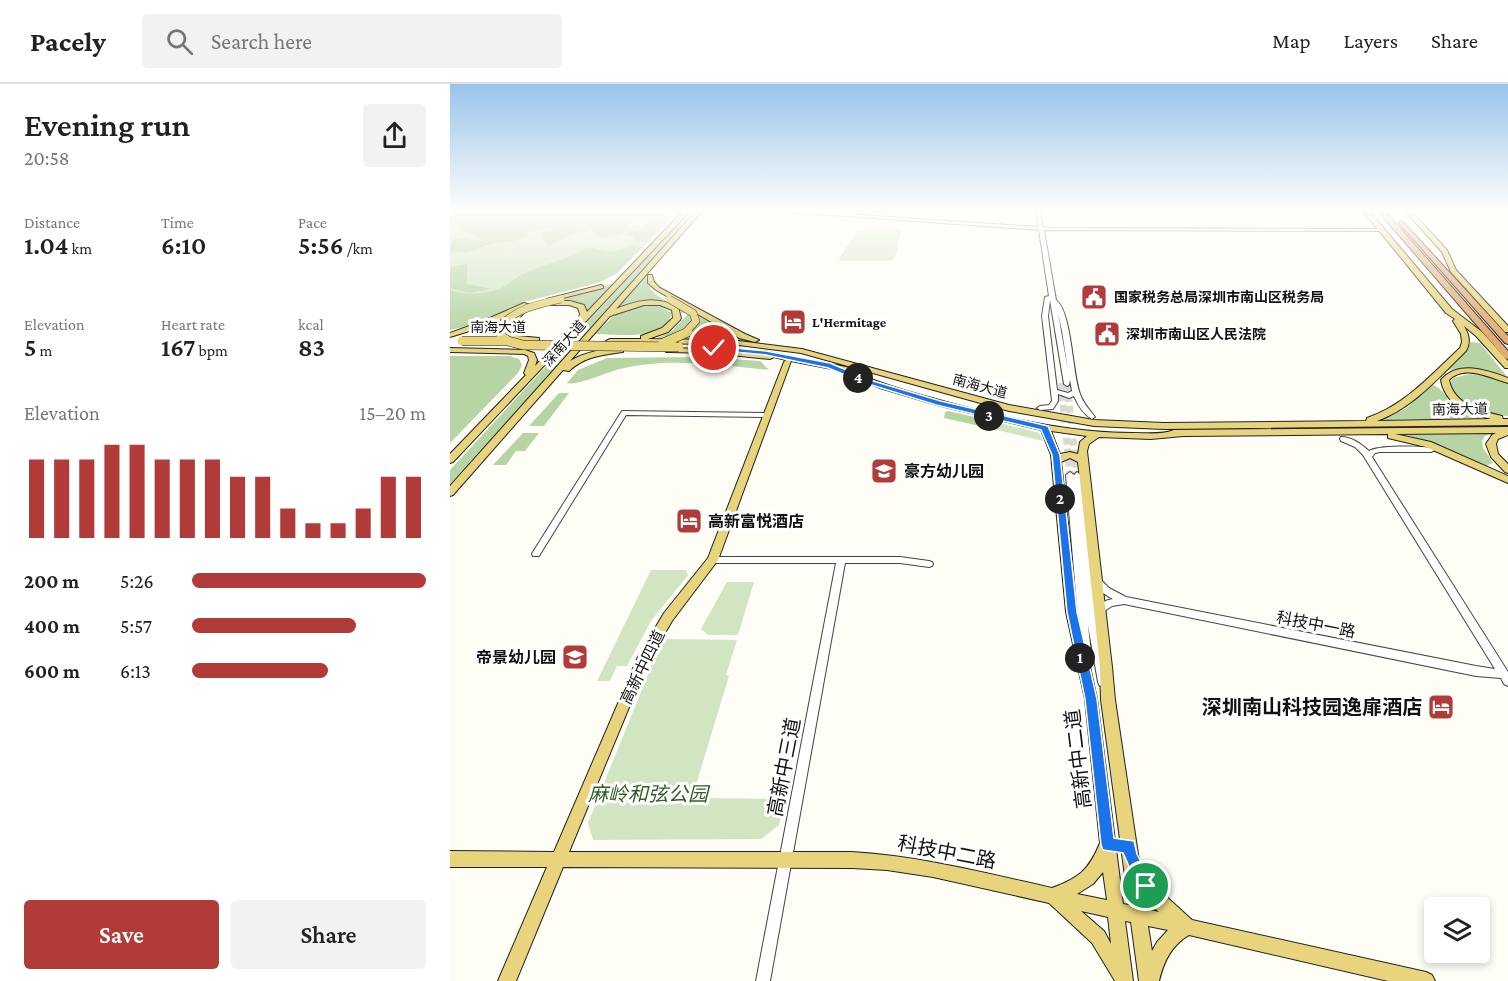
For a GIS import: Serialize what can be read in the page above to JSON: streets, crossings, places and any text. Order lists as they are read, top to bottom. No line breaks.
{"streets":{"main road":["南海大道","深南大道","高新中四道","高新中二道","科技中二路"],"street":["科技中一路","高新中三道"]},"crossings":[["科技中一路","高新中二道"],["高新中四道","科技中二路"],["高新中二道","科技中二路"],["高新中三道","科技中二路"]],"parks":["麻岭和弦公园"],"places":{"public building":["国家税务总局深圳市南山区税务局","深圳市南山区人民法院"],"hotel":["L'Hermitage","高新富悦酒店","深圳南山科技园逸扉酒店"],"school or university":["豪方幼儿园","帝景幼儿园"]},"page":{"header":"Pacely","search":"Search here","nav":["Map","Layers","Share"],"heading":["Evening run","20:58"],"stats":[["Distance","1.04 km"],["Time","6:10"],["Pace","5:56 /km"],["Elevation","5 m"],["Heart rate","167 bpm"],["kcal","83"]],"pins":["4","3","2","1"],"chart":["Elevation","15–20 m"],"list":[{"name":"200 m","note":"5:26"},{"name":"400 m","note":"5:57"},{"name":"600 m","note":"6:13"}],"buttons":["Save","Share"]}}
